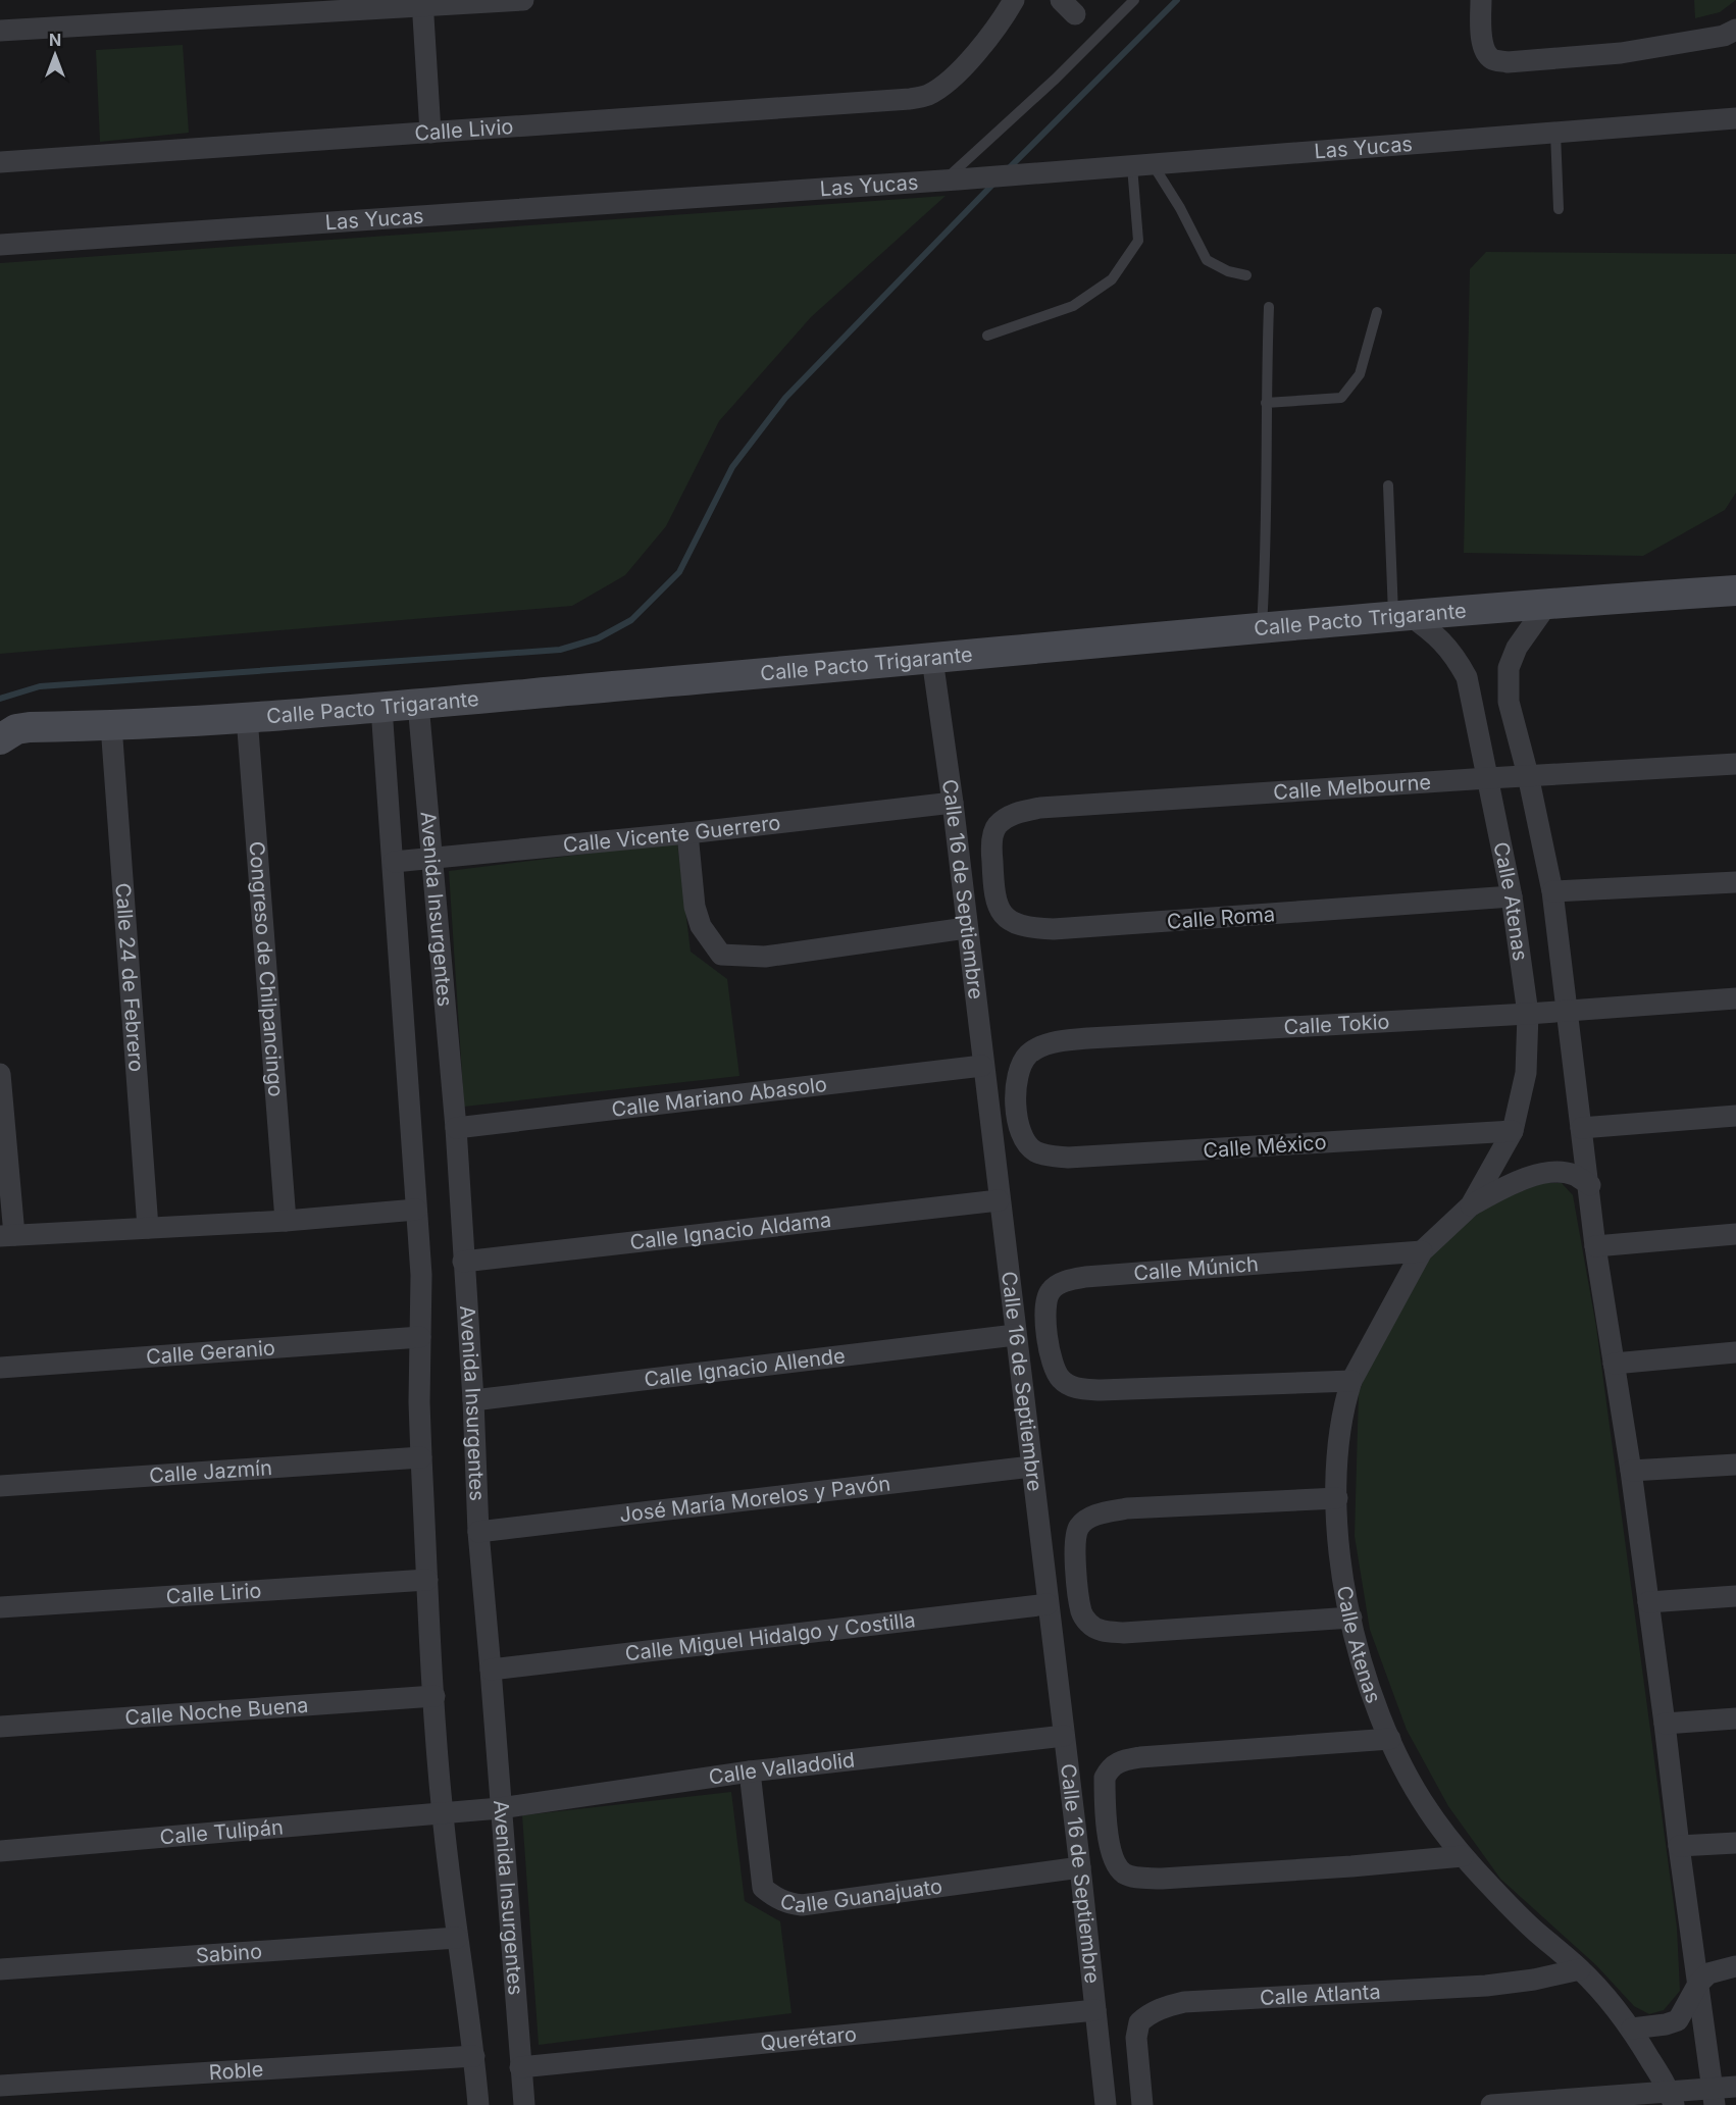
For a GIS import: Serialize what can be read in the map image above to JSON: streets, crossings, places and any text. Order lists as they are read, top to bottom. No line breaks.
{"streets":{"street":["Calle Livio","Las Yucas","Calle Pacto Trigarante","Calle Melbourne","Calle Vicente Guerrero","Calle 16 de Septiembre","Calle Atenas","Avenida Insurgentes","Calle Roma","Congreso de Chilpancingo","Calle 24 de Febrero","Calle Tokio","Calle Mariano Abasolo","Calle México","Calle Ignacio Aldama","Calle Múnich","Calle Geranio","Calle Ignacio Allende","Calle Jazmín","José María Morelos y Pavón","Calle Lirio","Calle Miguel Hidalgo y Costilla","Calle Noche Buena","Calle Valladolid","Calle Tulipán","Calle Guanajuato","Sabino","Calle Atlanta","Querétaro","Roble"]},"crossings":[["Calle Pacto Trigarante","Calle 16 de Septiembre"],["Calle Pacto Trigarante","Calle Atenas"],["Calle Pacto Trigarante","Avenida Insurgentes"],["Calle Pacto Trigarante","Congreso de Chilpancingo"],["Calle Pacto Trigarante","Calle 24 de Febrero"],["Calle Melbourne","Calle Atenas"],["Calle Melbourne","Calle Roma"],["Calle Vicente Guerrero","Calle 16 de Septiembre"],["Calle Vicente Guerrero","Avenida Insurgentes"],["Calle 16 de Septiembre","Calle Mariano Abasolo"],["Calle 16 de Septiembre","Calle Ignacio Aldama"],["Calle 16 de Septiembre","Calle Ignacio Allende"],["Calle 16 de Septiembre","José María Morelos y Pavón"],["Calle 16 de Septiembre","Calle Miguel Hidalgo y Costilla"],["Calle 16 de Septiembre","Calle Valladolid"],["Calle 16 de Septiembre","Calle Guanajuato"],["Calle 16 de Septiembre","Querétaro"],["Calle Atenas","Calle Roma"],["Calle Atenas","Calle Tokio"],["Calle Atenas","Calle México"],["Calle Atenas","Calle Múnich"],["Calle Atenas","Calle Atlanta"],["Avenida Insurgentes","Calle Mariano Abasolo"],["Avenida Insurgentes","Calle Ignacio Aldama"],["Avenida Insurgentes","Calle Geranio"],["Avenida Insurgentes","Calle Ignacio Allende"],["Avenida Insurgentes","Calle Jazmín"],["Avenida Insurgentes","José María Morelos y Pavón"],["Avenida Insurgentes","Calle Lirio"],["Avenida Insurgentes","Calle Miguel Hidalgo y Costilla"],["Avenida Insurgentes","Calle Noche Buena"],["Avenida Insurgentes","Calle Valladolid"],["Avenida Insurgentes","Calle Tulipán"],["Avenida Insurgentes","Sabino"],["Avenida Insurgentes","Querétaro"],["Avenida Insurgentes","Roble"],["Calle Tokio","Calle México"],["Calle Valladolid","Calle Tulipán"],["Calle Valladolid","Calle Guanajuato"]],"north":"top"}
